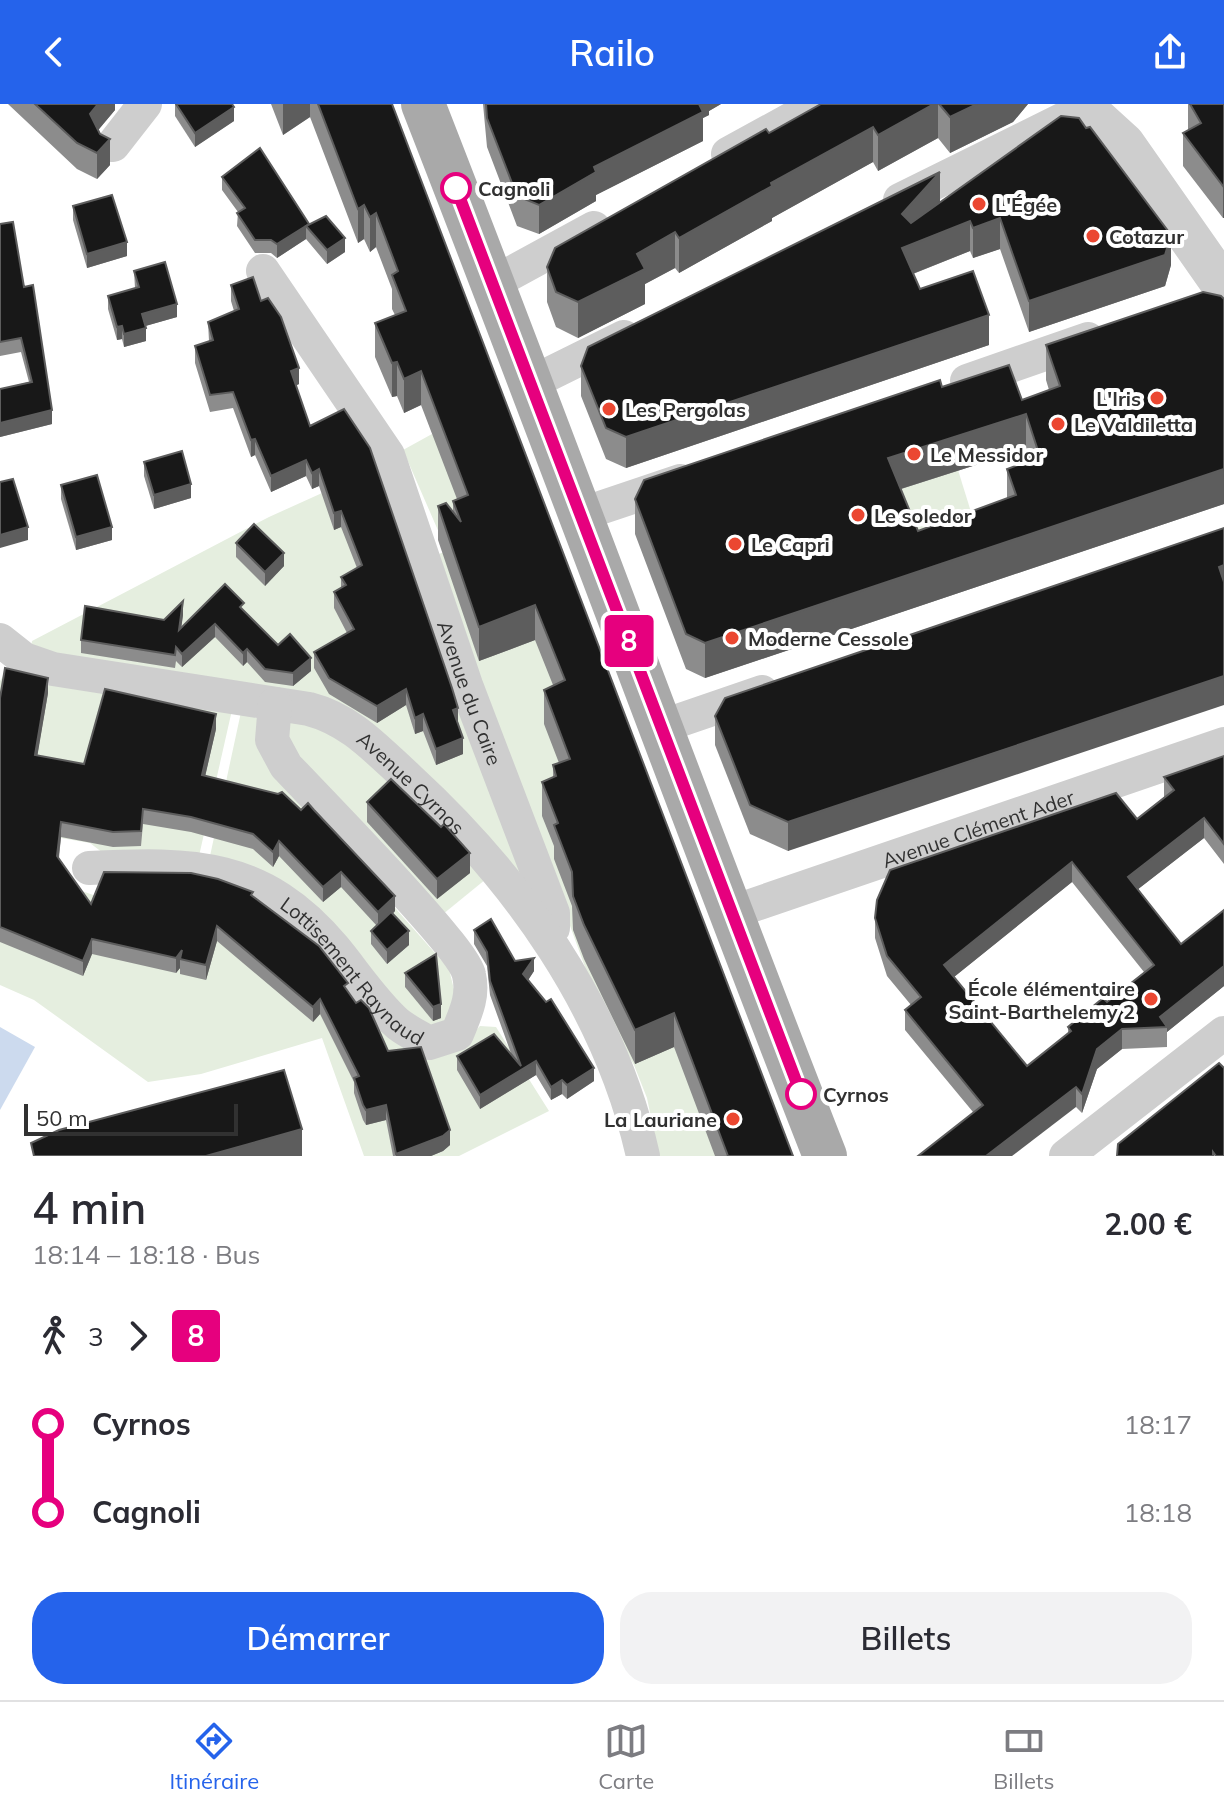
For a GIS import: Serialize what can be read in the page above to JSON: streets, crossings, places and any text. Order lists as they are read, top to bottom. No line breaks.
{"streets":{"street":["Avenue du Caire","Avenue Cyrnos","Avenue Clément Ader","Lottisement Raynaud"]},"crossings":[["Avenue du Caire","Avenue Cyrnos"],["Avenue Cyrnos","Lottisement Raynaud"]],"places":["Cagnoli","L'Égée","Cotazur","L'Iris","Les Pergolas","Le Valdiletta","Le Messidor","Le soledor","Le Capri","Moderne Cessole","École élémentaire Saint-Barthelemy 2","Cyrnos","La Lauriane"],"lines":["bus line 8"],"scale_bar":"50 m","page":{"header":"Railo","on_map":"8","scale":"50 m","heading":["4 min","18:14 – 18:18 · Bus","2.00 €"],"legs":["3","8"],"list":[{"name":"Cyrnos","value":"18:17"},{"name":"Cagnoli","value":"18:18"}],"buttons":["Démarrer","Billets"],"tabs":["Itinéraire","Carte","Billets"]}}
